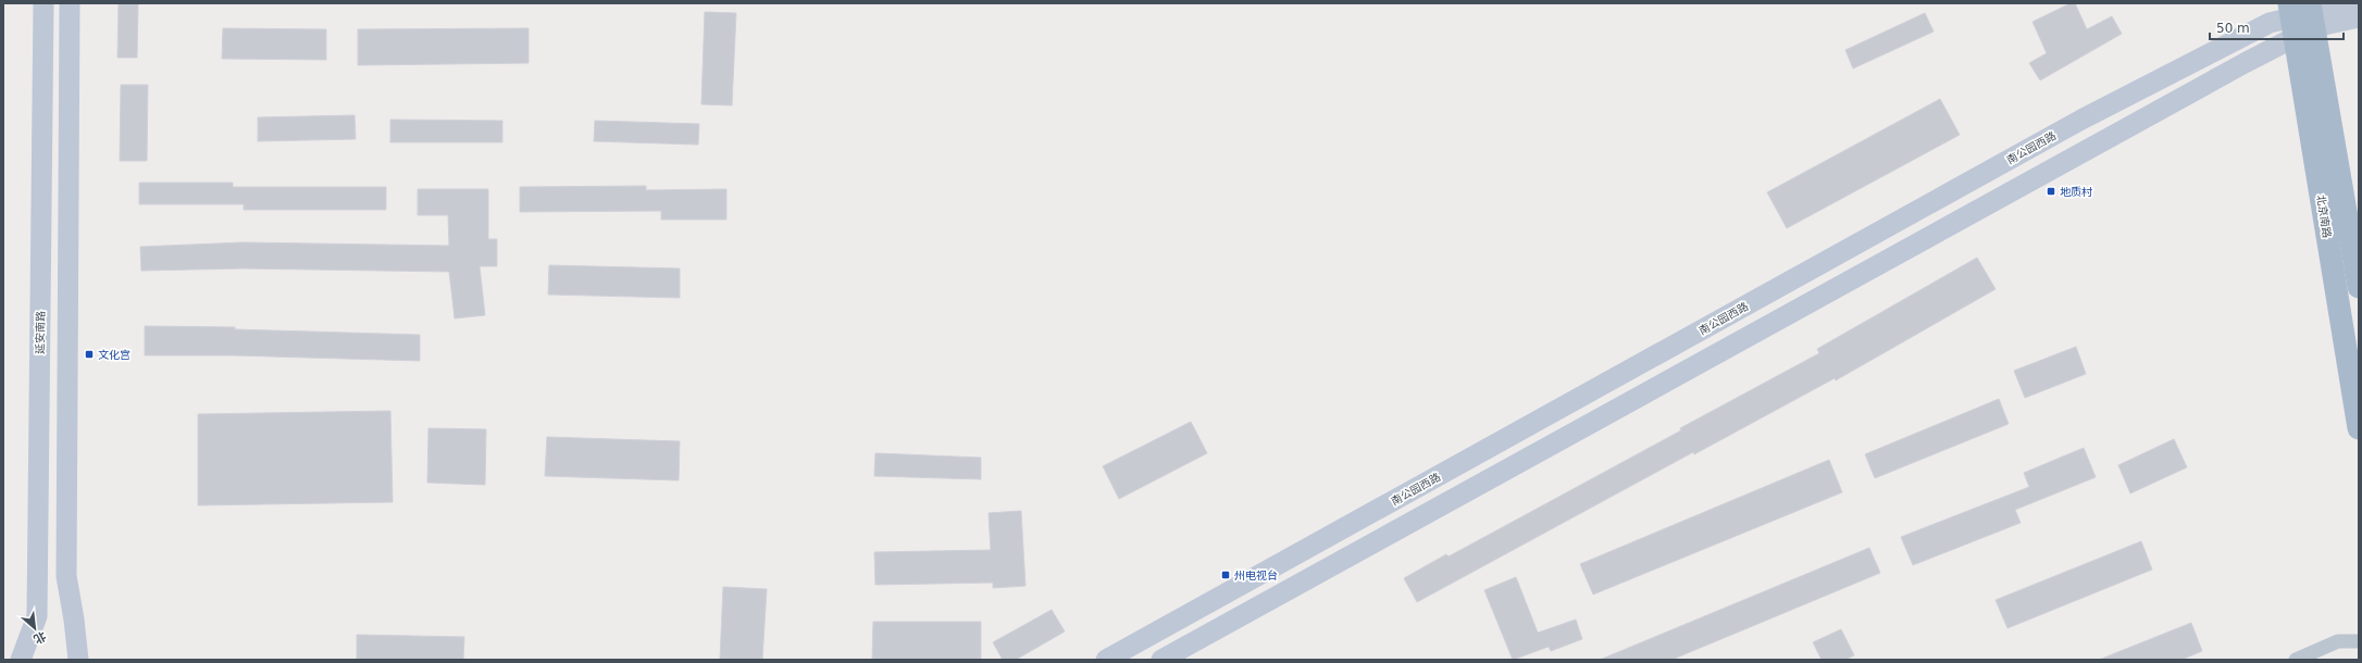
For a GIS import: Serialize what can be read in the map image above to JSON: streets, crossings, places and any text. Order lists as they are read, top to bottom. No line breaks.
{"streets":{"main road":["南公园西路","北京南路","延安南路"]},"crossings":[["南公园西路","北京南路"]],"places":{"transit":["地质村","文化宫","州电视台"]},"scale_bar":"50 m","north":"bottom right"}
